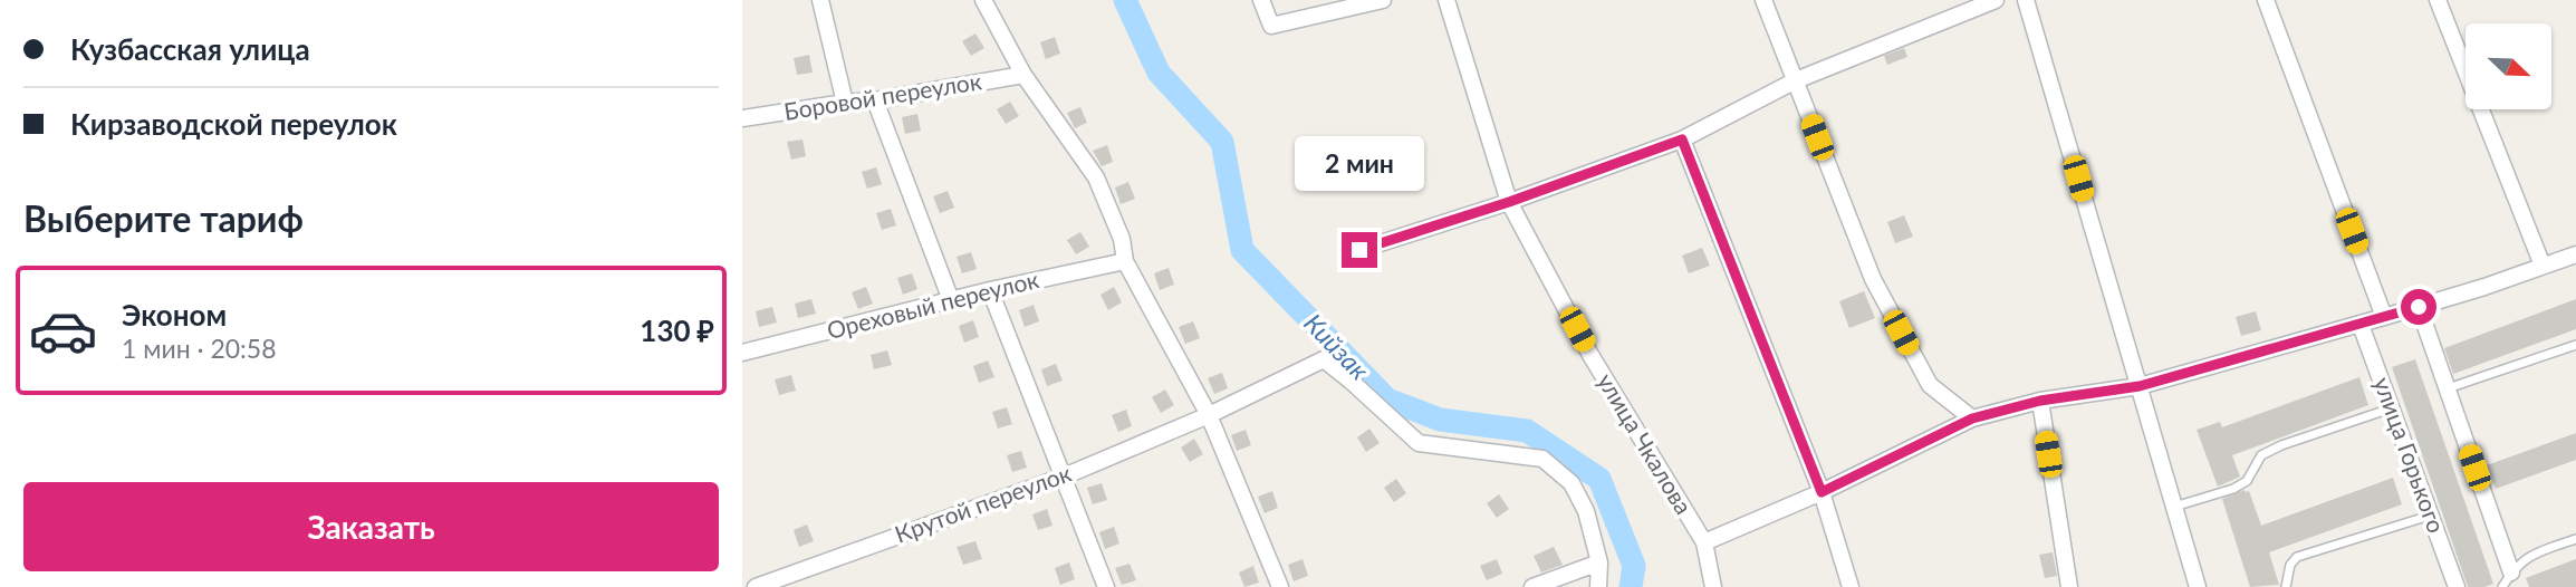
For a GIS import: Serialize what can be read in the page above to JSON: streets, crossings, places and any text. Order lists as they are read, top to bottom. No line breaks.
{"streets":{"street":["Боровой переулок","Ореховый переулок","улица Чкалова","улица Горького","Крутой переулок"]},"water":["Кийзак"],"north":"bottom right","page":{"banner":["Кузбасская улица","Кирзаводской переулок"],"bubble":"2 мин","heading":"Выберите тариф","list":[{"name":"Эконом","note":"1 мин · 20:58","value":"130 ₽"}],"buttons":"Заказать"}}
